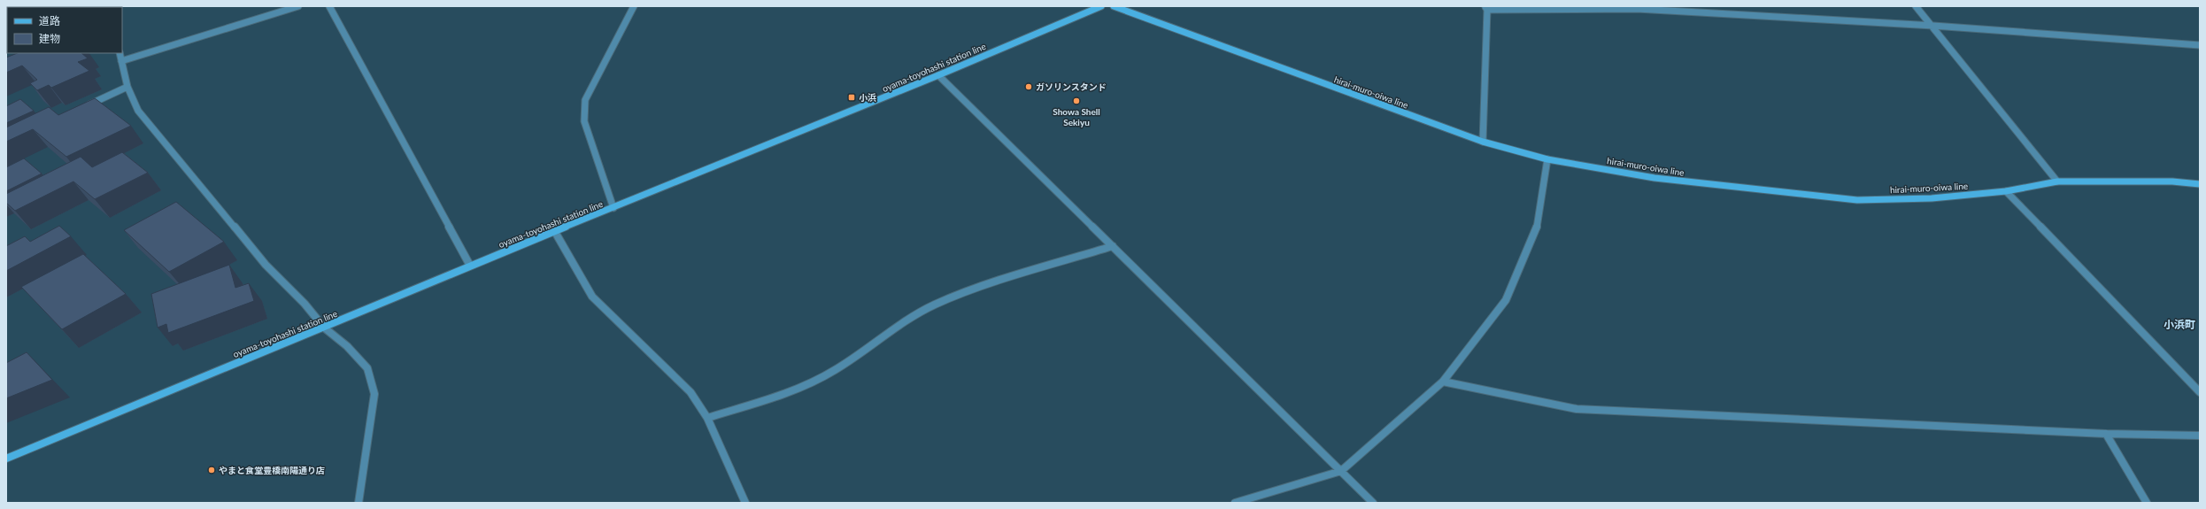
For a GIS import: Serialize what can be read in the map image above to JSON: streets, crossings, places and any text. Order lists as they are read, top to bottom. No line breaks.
{"streets":{"main road":["oyama-toyohashi station line","hirai-muro-oiwa line"]},"districts":["小浜町"],"places":{"other":["ガソリンスタンド","Showa Shell Sekiyu","やまと食堂豊橋南陽通り店"],"transit":["小浜"]},"legend":["道路","建物"]}
